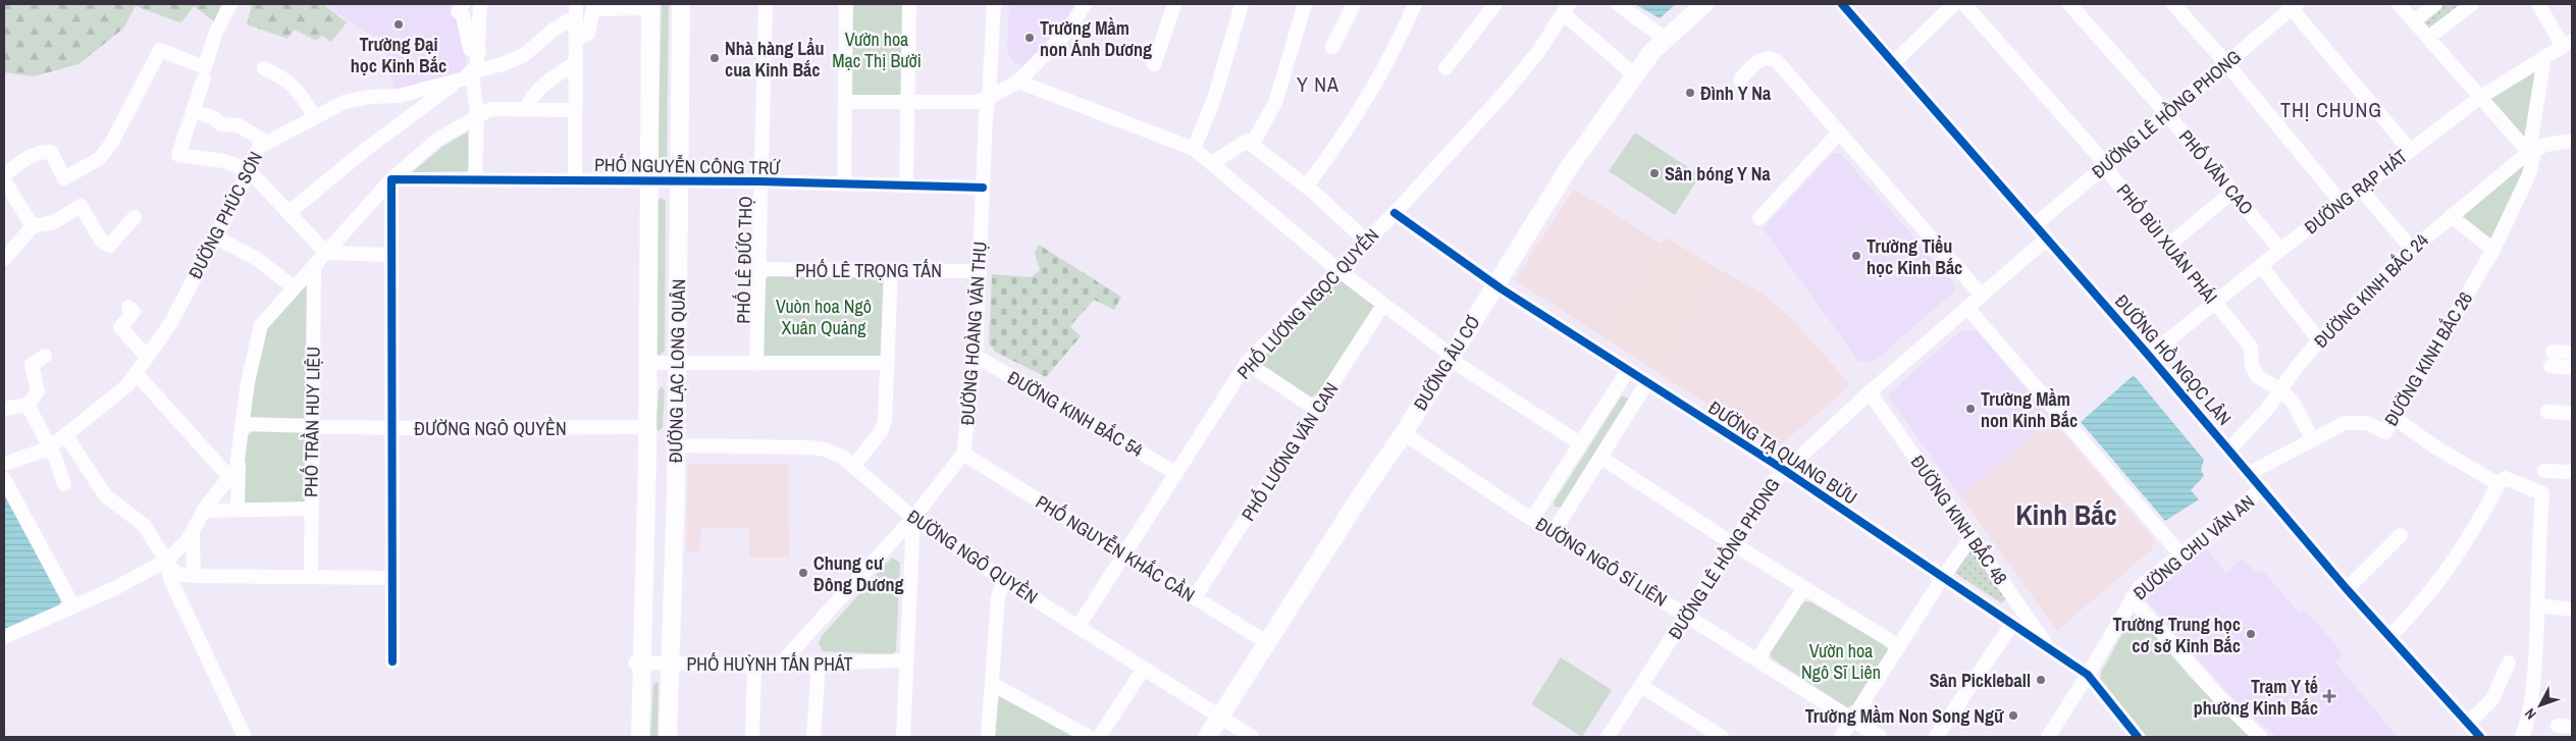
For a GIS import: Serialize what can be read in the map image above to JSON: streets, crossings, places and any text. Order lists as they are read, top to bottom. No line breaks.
{"streets":{"main road":["ĐƯỜNG ÂU CƠ","ĐƯỜNG LẠC LONG QUÂN"],"street":["ĐƯỜNG LÊ HỒNG PHONG","PHỐ NGUYỄN CÔNG TRỨ","PHỐ VĂN CAO","ĐƯỜNG RẠP HÁT","ĐƯỜNG PHÚC SƠN","PHỐ BÙI XUÂN PHÁI","PHỐ LÊ ĐỨC THỌ","PHỐ LÊ TRỌNG TẤN","ĐƯỜNG KINH BẮC 24","PHỐ LƯƠNG NGỌC QUYẾN","ĐƯỜNG HOÀNG VĂN THỤ","ĐƯỜNG KINH BẮC 26","ĐƯỜNG HỒ NGỌC LÂN","ĐƯỜNG KINH BẮC 54","PHỐ TRẦN HUY LIỆU","ĐƯỜNG NGÔ QUYỀN","PHỐ LƯƠNG VĂN CAN","ĐƯỜNG TẠ QUANG BỬU","ĐƯỜNG KINH BẮC 48","ĐƯỜNG CHU VĂN AN","PHỐ NGUYỄN KHẮC CẦN","ĐƯỜNG NGÔ SĨ LIÊN","PHỐ HUỲNH TẤN PHÁT"]},"crossings":[["ĐƯỜNG LÊ HỒNG PHONG","PHỐ VĂN CAO"],["ĐƯỜNG LÊ HỒNG PHONG","PHỐ BÙI XUÂN PHÁI"],["ĐƯỜNG LÊ HỒNG PHONG","ĐƯỜNG HỒ NGỌC LÂN"],["ĐƯỜNG LÊ HỒNG PHONG","ĐƯỜNG TẠ QUANG BỬU"],["ĐƯỜNG LÊ HỒNG PHONG","ĐƯỜNG KINH BẮC 48"],["ĐƯỜNG LÊ HỒNG PHONG","ĐƯỜNG NGÔ SĨ LIÊN"],["PHỐ NGUYỄN CÔNG TRỨ","PHỐ LÊ ĐỨC THỌ"],["PHỐ NGUYỄN CÔNG TRỨ","ĐƯỜNG HOÀNG VĂN THỤ"],["PHỐ NGUYỄN CÔNG TRỨ","ĐƯỜNG LẠC LONG QUÂN"],["PHỐ VĂN CAO","ĐƯỜNG RẠP HÁT"],["ĐƯỜNG RẠP HÁT","PHỐ BÙI XUÂN PHÁI"],["ĐƯỜNG RẠP HÁT","ĐƯỜNG KINH BẮC 26"],["ĐƯỜNG RẠP HÁT","ĐƯỜNG HỒ NGỌC LÂN"],["PHỐ BÙI XUÂN PHÁI","ĐƯỜNG KINH BẮC 24"],["PHỐ LÊ ĐỨC THỌ","PHỐ LÊ TRỌNG TẤN"],["PHỐ LÊ TRỌNG TẤN","ĐƯỜNG HOÀNG VĂN THỤ"],["ĐƯỜNG KINH BẮC 24","ĐƯỜNG KINH BẮC 26"],["ĐƯỜNG KINH BẮC 24","ĐƯỜNG HỒ NGỌC LÂN"],["PHỐ LƯƠNG NGỌC QUYẾN","ĐƯỜNG KINH BẮC 54"],["PHỐ LƯƠNG NGỌC QUYẾN","ĐƯỜNG NGÔ QUYỀN"],["PHỐ LƯƠNG NGỌC QUYẾN","ĐƯỜNG TẠ QUANG BỬU"],["PHỐ LƯƠNG NGỌC QUYẾN","PHỐ NGUYỄN KHẮC CẦN"],["ĐƯỜNG HOÀNG VĂN THỤ","ĐƯỜNG KINH BẮC 54"],["ĐƯỜNG HOÀNG VĂN THỤ","PHỐ NGUYỄN KHẮC CẦN"],["ĐƯỜNG KINH BẮC 26","ĐƯỜNG HỒ NGỌC LÂN"],["ĐƯỜNG HỒ NGỌC LÂN","ĐƯỜNG CHU VĂN AN"],["ĐƯỜNG ÂU CƠ","ĐƯỜNG NGÔ QUYỀN"],["ĐƯỜNG ÂU CƠ","ĐƯỜNG TẠ QUANG BỬU"],["ĐƯỜNG ÂU CƠ","PHỐ NGUYỄN KHẮC CẦN"],["ĐƯỜNG ÂU CƠ","ĐƯỜNG NGÔ SĨ LIÊN"],["ĐƯỜNG LẠC LONG QUÂN","ĐƯỜNG NGÔ QUYỀN"],["ĐƯỜNG LẠC LONG QUÂN","PHỐ HUỲNH TẤN PHÁT"],["PHỐ TRẦN HUY LIỆU","ĐƯỜNG NGÔ QUYỀN"],["PHỐ LƯƠNG VĂN CAN","PHỐ NGUYỄN KHẮC CẦN"],["ĐƯỜNG TẠ QUANG BỬU","ĐƯỜNG KINH BẮC 48"],["ĐƯỜNG TẠ QUANG BỬU","ĐƯỜNG CHU VĂN AN"]],"districts":["Y NA","THỊ CHUNG","Kinh Bắc"],"parks":["Vườn hoa Mạc Thị Bưởi","Vuòn hoa Ngô Xuân Quảng","Vườn hoa Ngô Sĩ Liên"],"places":{"other":["Trường Đại học Kinh Bắc","Trường Mầm non Ánh Dương","Nhà hàng Lẩu cua Kinh Bắc","Đình Y Na","Sân bóng Y Na","Trường Tiểu học Kinh Bắc","Trường Mầm non Kinh Bắc","Chung cư Đông Dương","Trường Trung học cơ sở Kinh Bắc","Sân Pickleball","Trường Mầm Non Song Ngữ"],"health":["Trạm Y tế phường Kinh Bắc"]},"north":"bottom left"}
